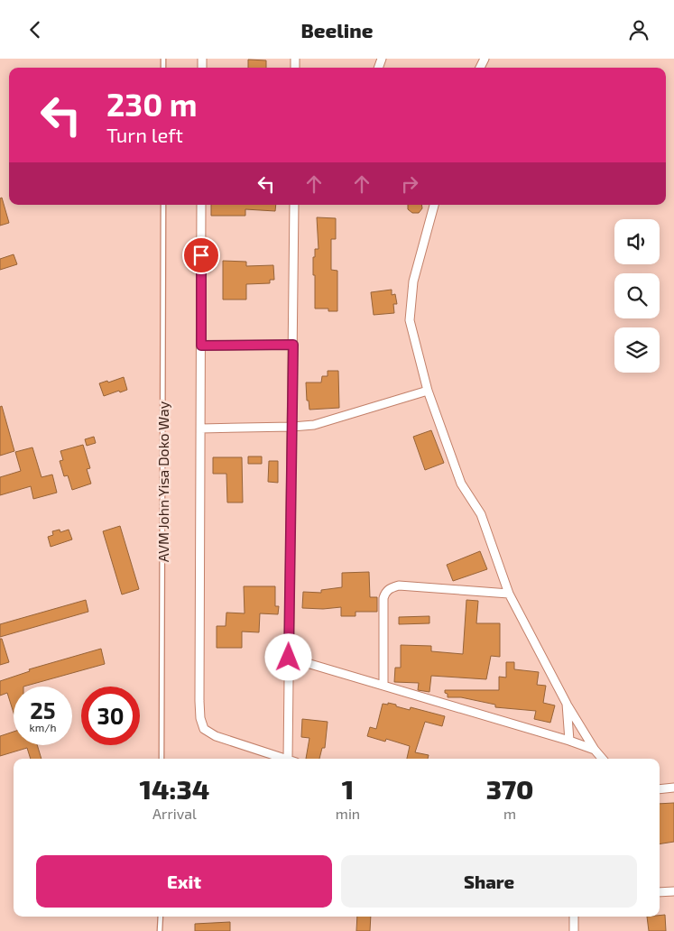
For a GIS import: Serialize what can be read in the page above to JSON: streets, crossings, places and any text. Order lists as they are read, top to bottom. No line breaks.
{"streets":{"lane":["AVM John Yisa Doko Way"]},"page":{"header":"Beeline","turn":["230 m","Turn left"],"speed":"25 km/h","limit":"30","eta":["14:34","Arrival","1","min","370","m"],"buttons":["Exit","Share"]}}
